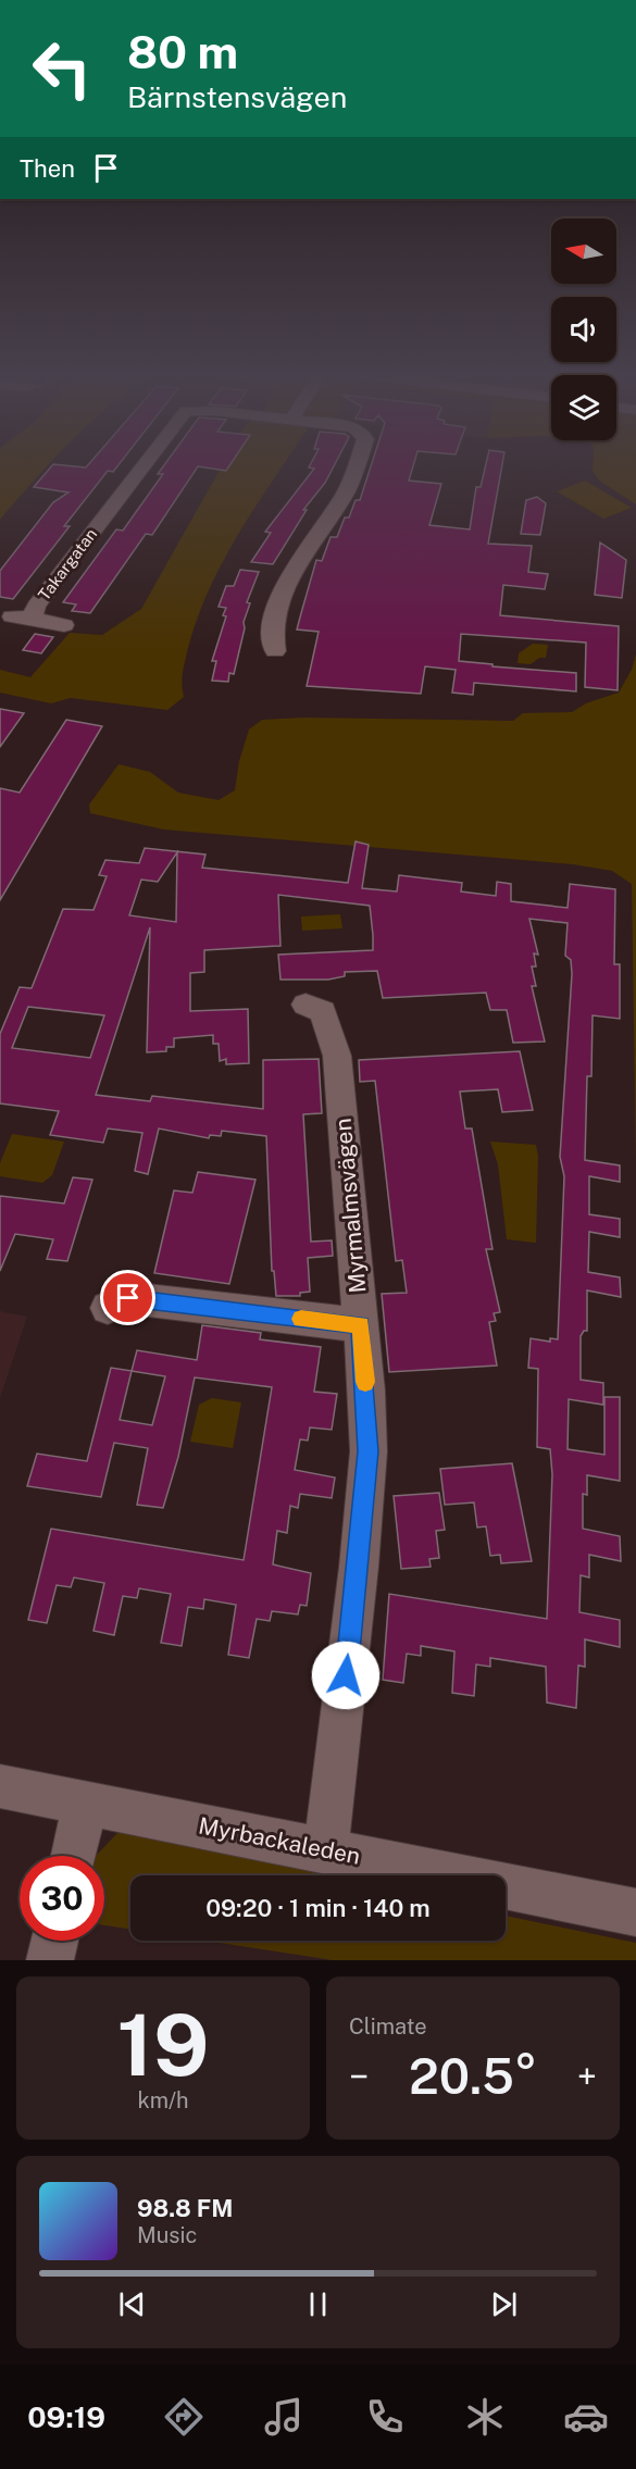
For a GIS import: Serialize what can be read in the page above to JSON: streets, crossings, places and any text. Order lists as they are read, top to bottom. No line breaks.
{"streets":{"street":["Takargatan","Myrmalmsvägen","Myrbackaleden"]},"crossings":[["Myrmalmsvägen","Myrbackaleden"]],"north":"left","page":{"turn":["80 m","Bärnstensvägen"],"then":"Then","limit":"30","trip":"09:20 · 1 min · 140 m","tile":[["19","km/h"],"Climate"],"heat":["−","20.5°","+"],"song":["98.8 FM","Music"],"tabs":"09:19"}}
